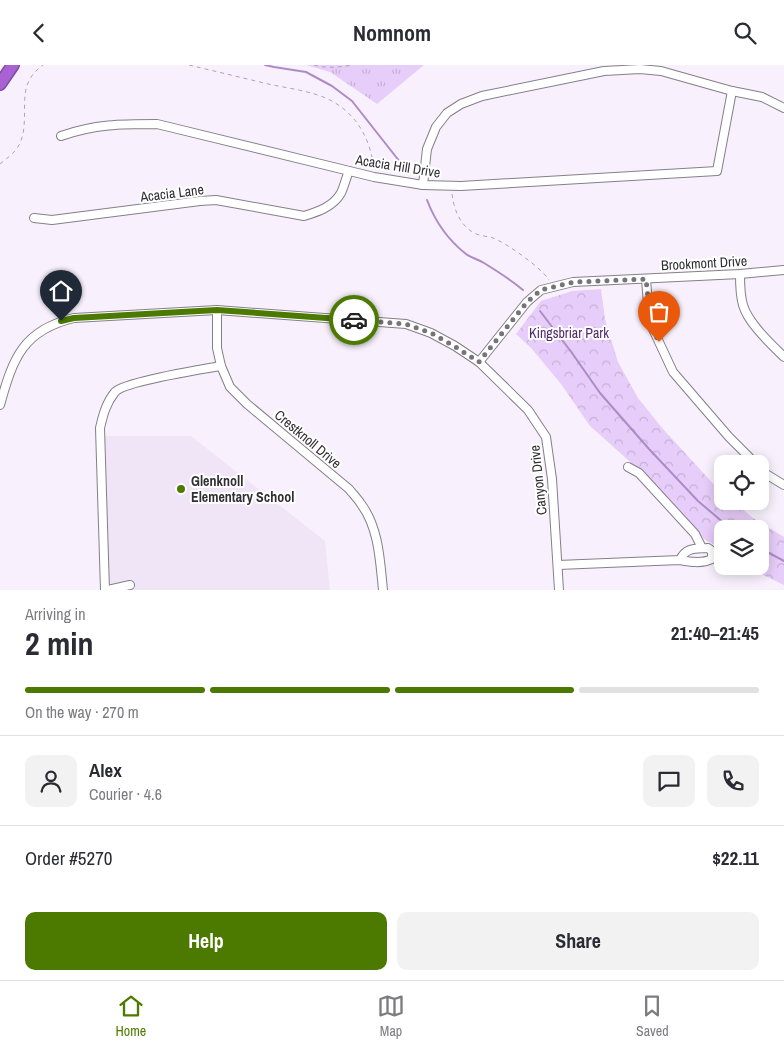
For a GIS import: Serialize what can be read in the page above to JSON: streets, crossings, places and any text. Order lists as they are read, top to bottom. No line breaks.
{"streets":{"street":["Acacia Hill Drive","Acacia Lane","Brookmont Drive","Crestknoll Drive","Canyon Drive"]},"crossings":[["Acacia Hill Drive","Acacia Lane"],["Brookmont Drive","Canyon Drive"],["Crestknoll Drive","Canyon Drive"]],"parks":["Kingsbriar Park"],"places":["Glenknoll Elementary School"],"page":{"header":"Nomnom","heading":["2 min","Arriving in","21:40–21:45"],"panel":["Alex","Courier · 4.6","Order #5270","$22.11"],"bar":"On the way · 270 m","buttons":["Help","Share"],"tabs":["Home","Map","Saved"]}}
